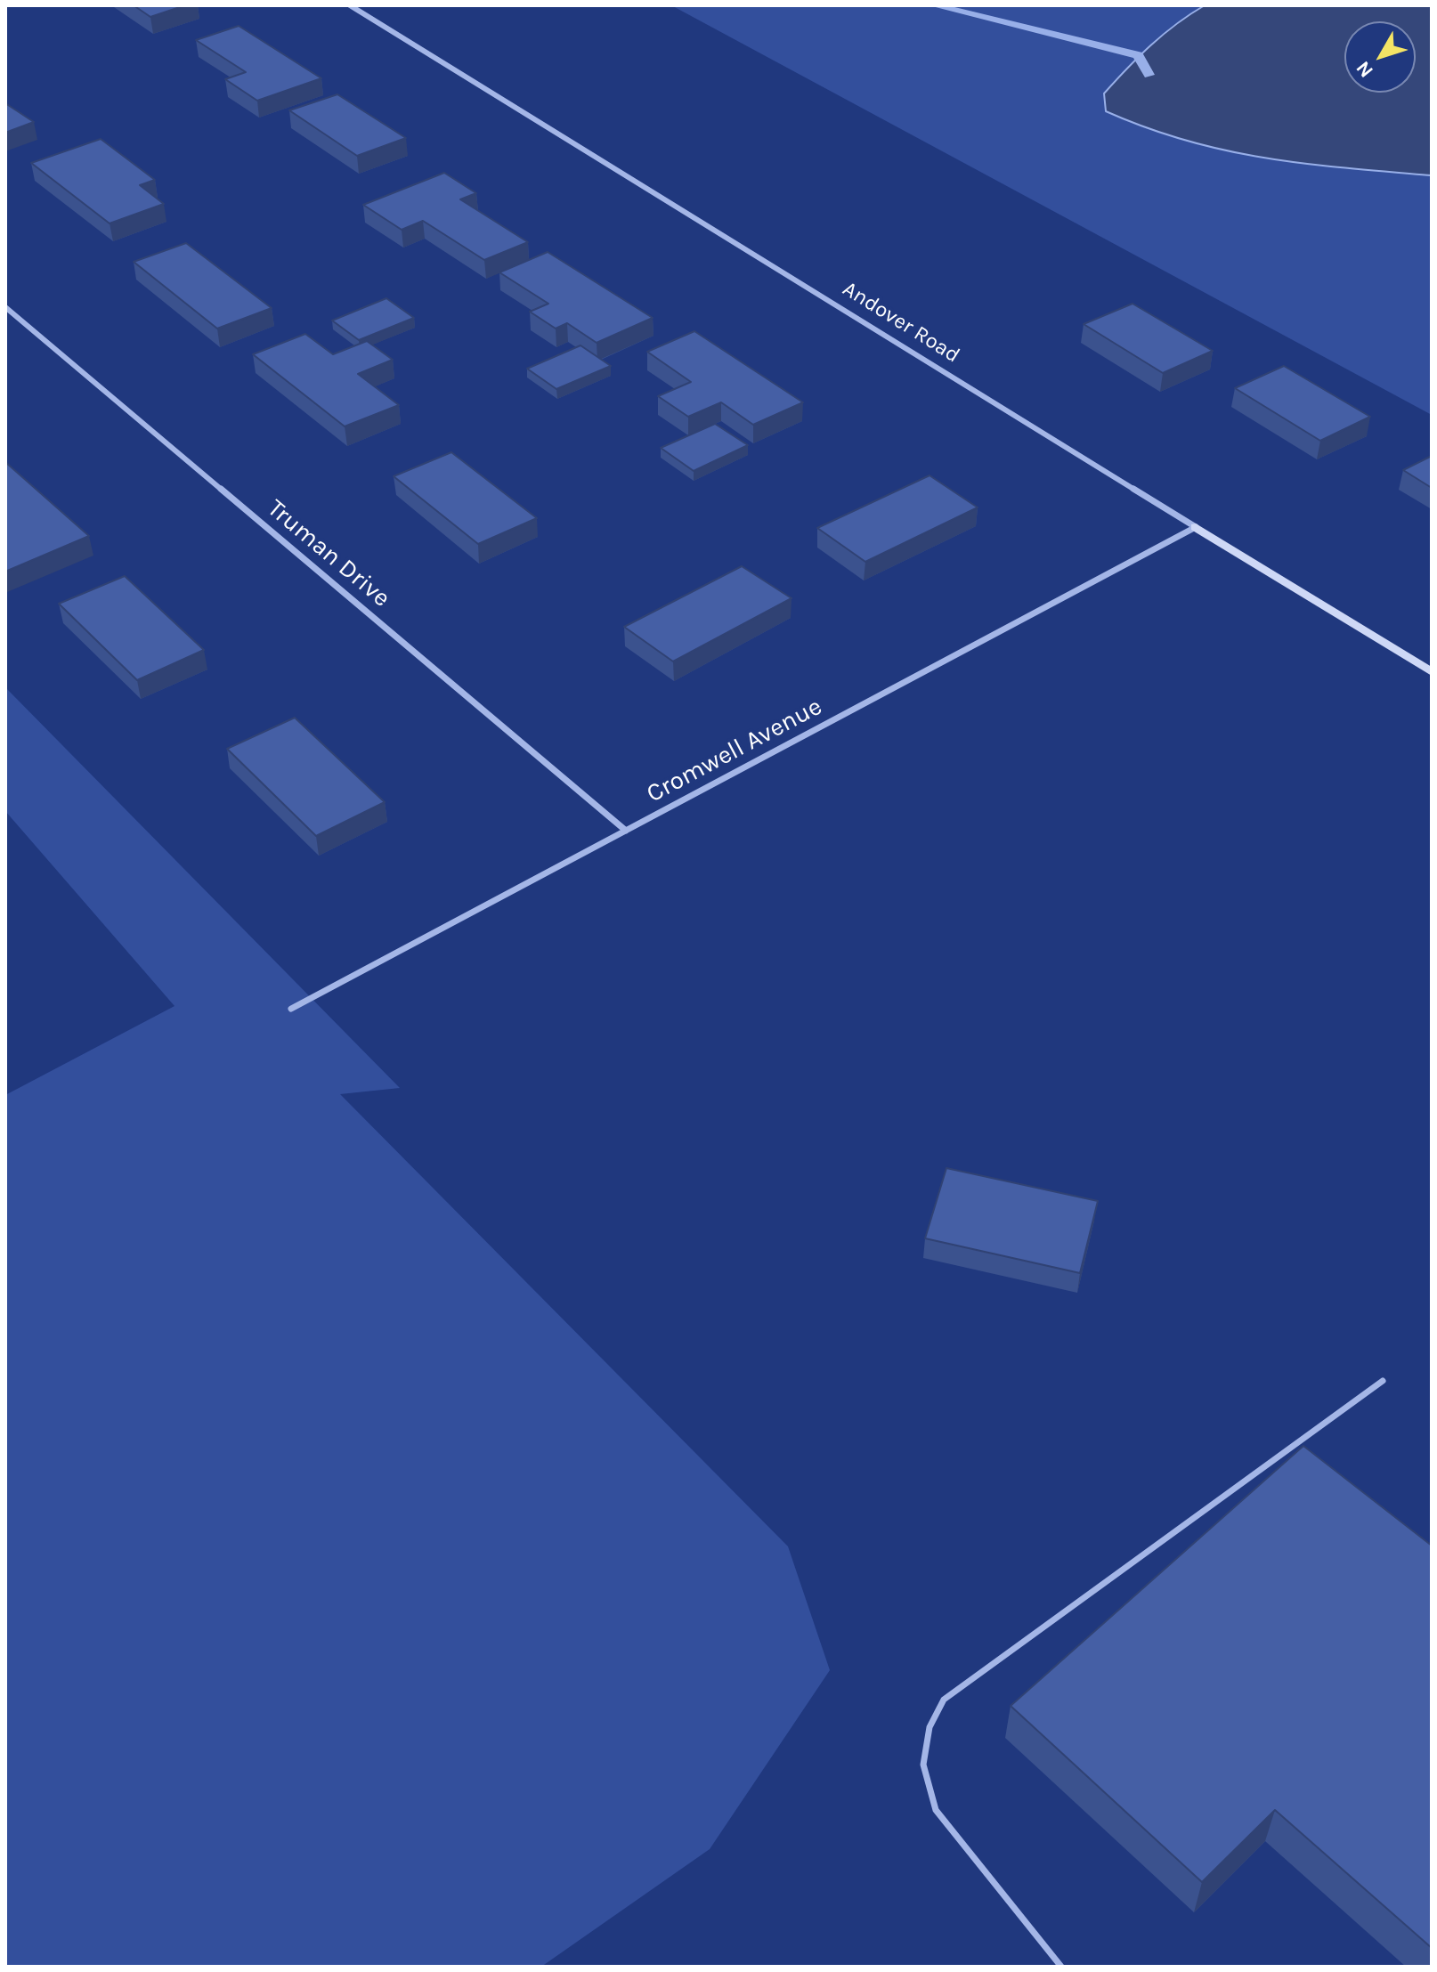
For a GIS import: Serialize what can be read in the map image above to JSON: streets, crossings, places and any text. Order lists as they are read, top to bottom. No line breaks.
{"streets":{"street":["Andover Road","Truman Drive","Cromwell Avenue"]},"crossings":[["Andover Road","Cromwell Avenue"],["Truman Drive","Cromwell Avenue"]],"north":"bottom left"}
